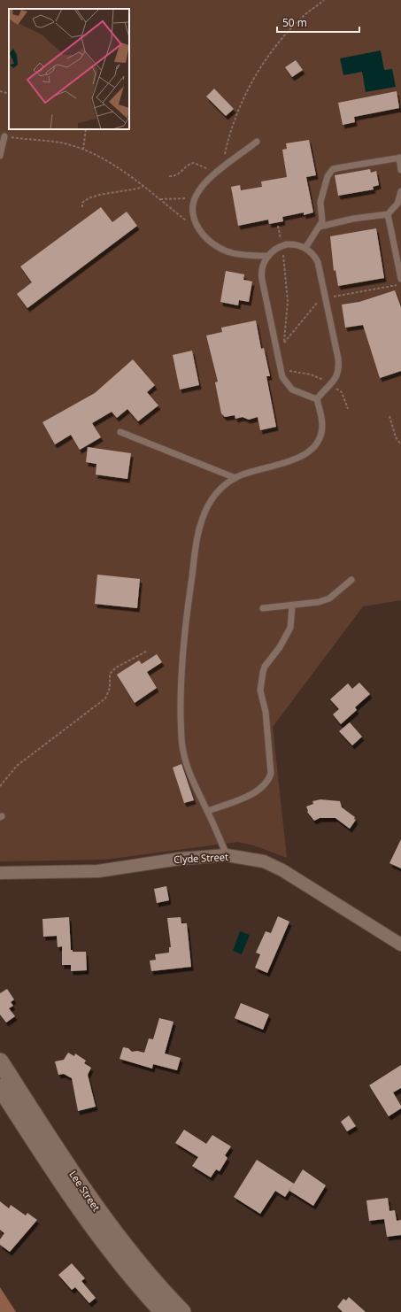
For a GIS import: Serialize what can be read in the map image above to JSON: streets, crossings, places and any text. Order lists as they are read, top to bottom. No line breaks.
{"streets":{"main road":["Lee Street"],"street":["Clyde Street"]},"scale_bar":"50 m"}
